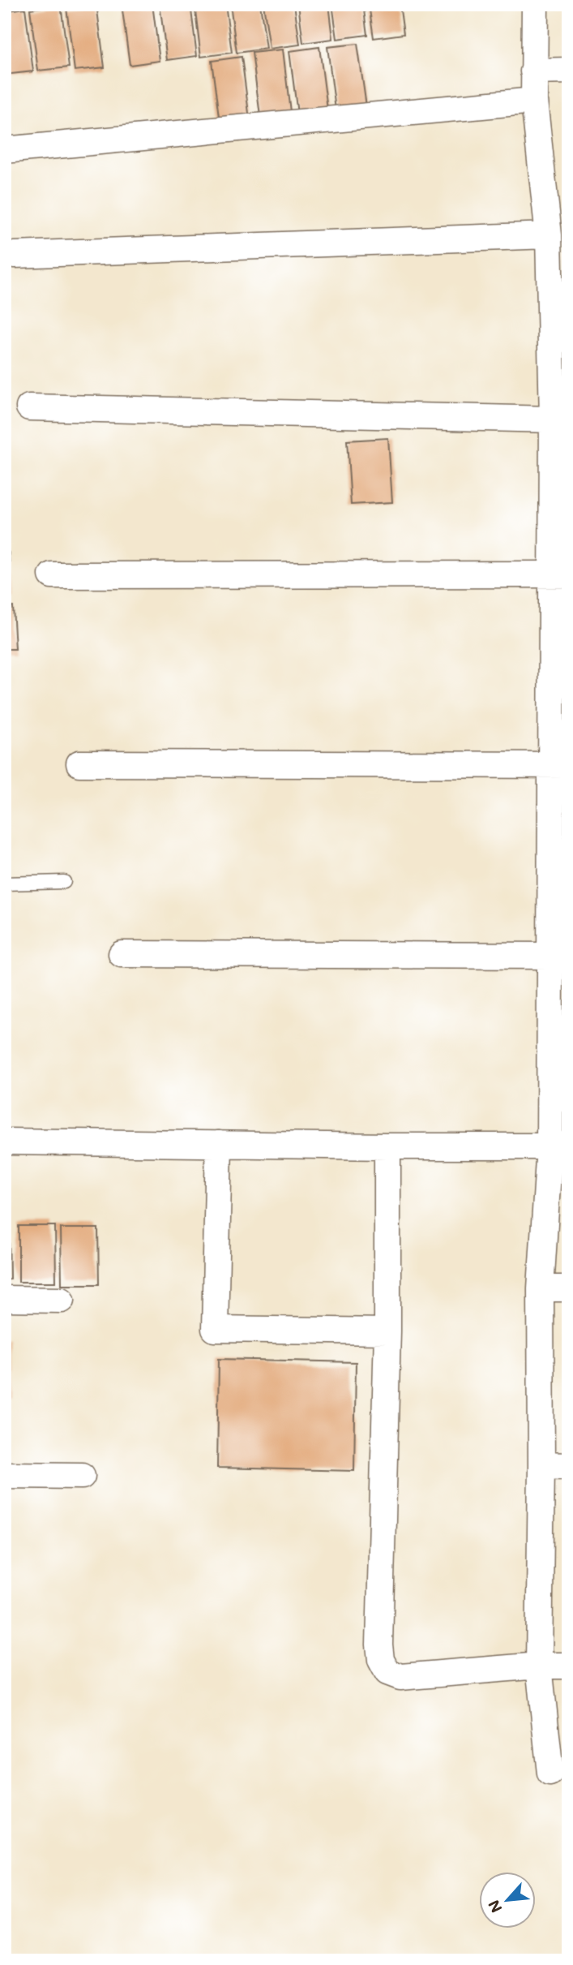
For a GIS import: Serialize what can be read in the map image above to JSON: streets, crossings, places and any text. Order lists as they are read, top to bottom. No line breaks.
{"north":"bottom left"}
